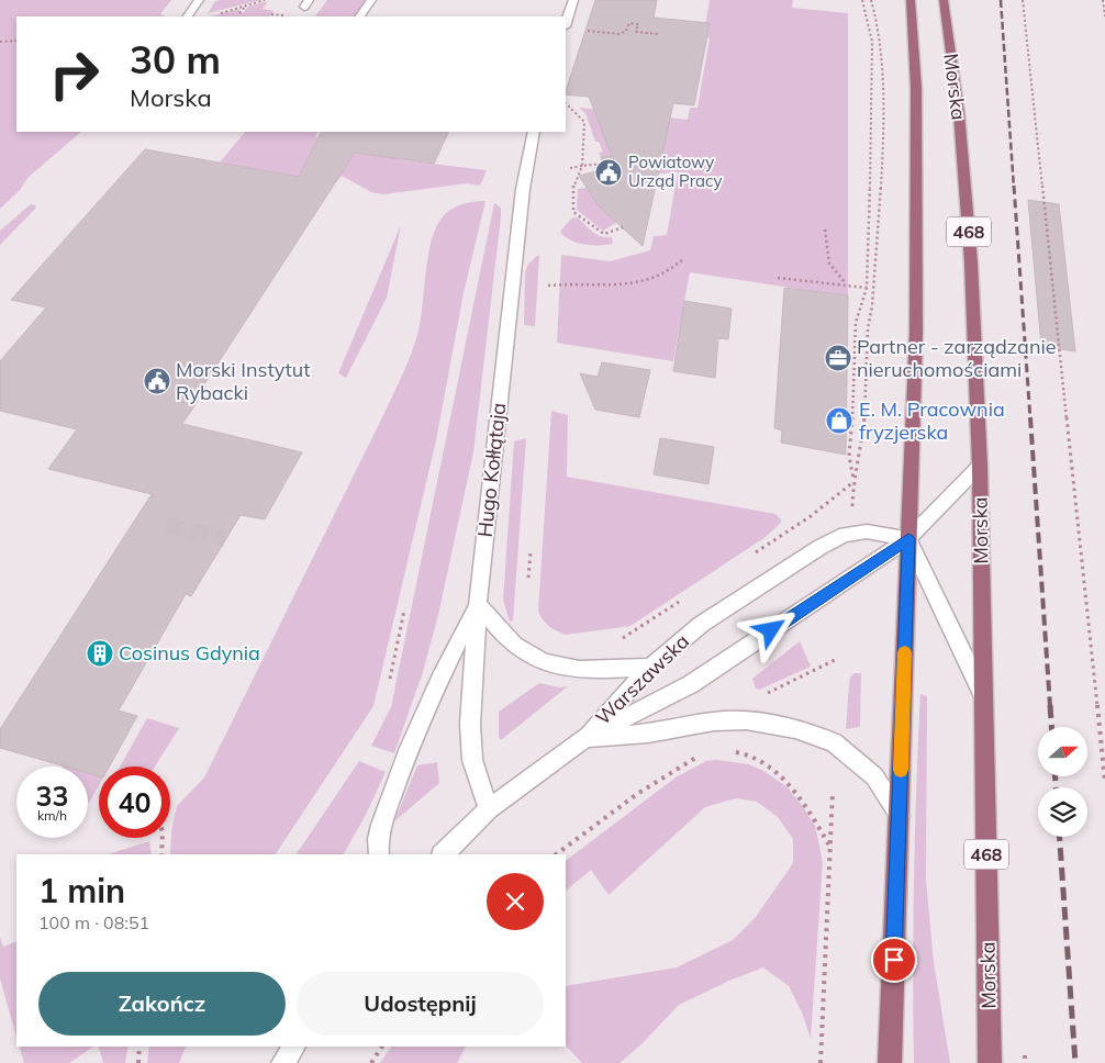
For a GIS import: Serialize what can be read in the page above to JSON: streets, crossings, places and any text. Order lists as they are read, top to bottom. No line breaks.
{"streets":{"main road":["Morska","468"],"street":["Hugo Kołłątaja","Warszawska"]},"crossings":[["Morska","Warszawska"],["Hugo Kołłątaja","Warszawska"]],"places":{"public building":["Powiatowy Urząd Pracy","Morski Instytut Rybacki"],"office":["Partner - zarządzanie nieruchomościami"],"shop":["E. M. Pracownia fryzjerska"],"building":["Cosinus Gdynia"]},"north":"right","page":{"turn":["30 m","Morska"],"speed":"33 km/h","limit":"40","heading":["1 min","100 m · 08:51"],"buttons":["Zakończ","Udostępnij"]}}
